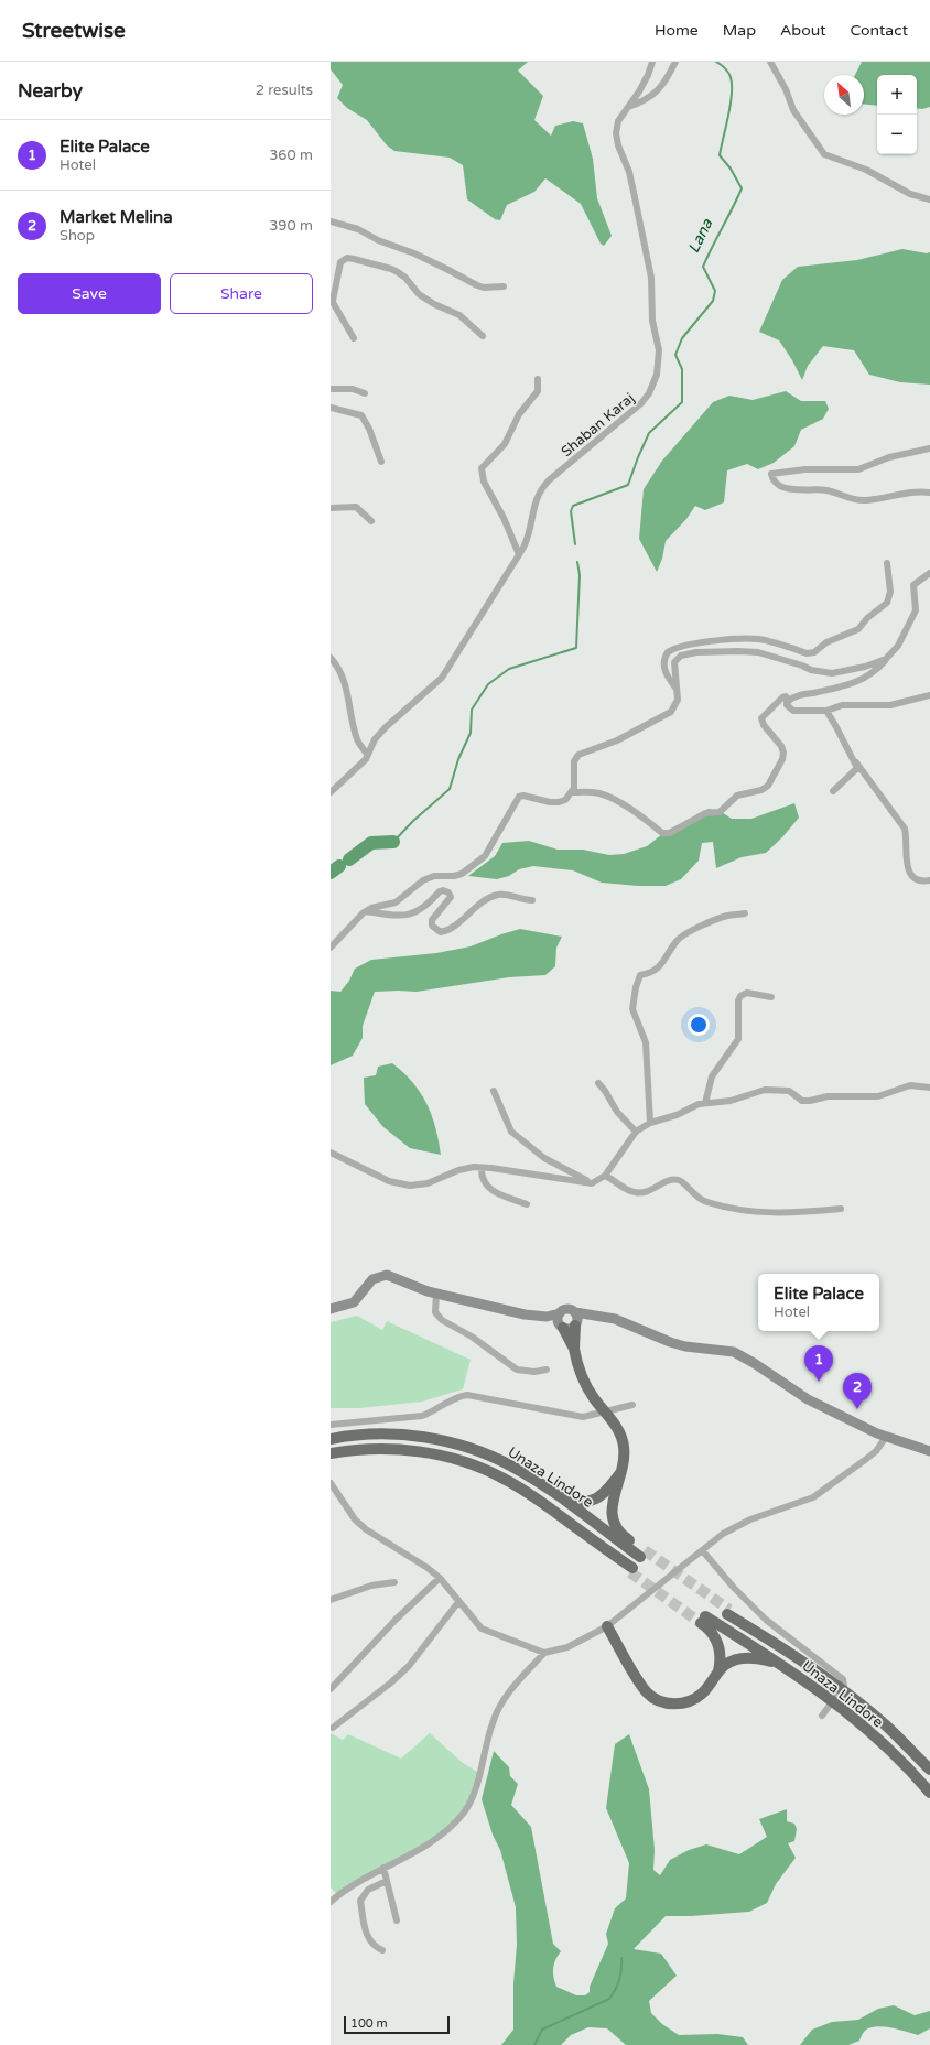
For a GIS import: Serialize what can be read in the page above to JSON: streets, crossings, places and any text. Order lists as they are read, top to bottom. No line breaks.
{"streets":{"highway":["Unaza Lindore"],"street":["Shaban Karaj"]},"water":["Lana"],"scale_bar":"100 m","north":"top left","page":{"header":"Streetwise","nav":["Home","Map","About","Contact"],"heading":["Nearby","2 results"],"map_buttons":["+","−"],"list":[{"mark":"1","name":"Elite Palace","note":"Hotel","value":"360 m"},{"mark":"2","name":"Market Melina","note":"Shop","value":"390 m"}],"buttons":["Save","Share"],"popup":["Elite Palace","Hotel"],"pins":["1","2"],"scale":"100 m"}}
